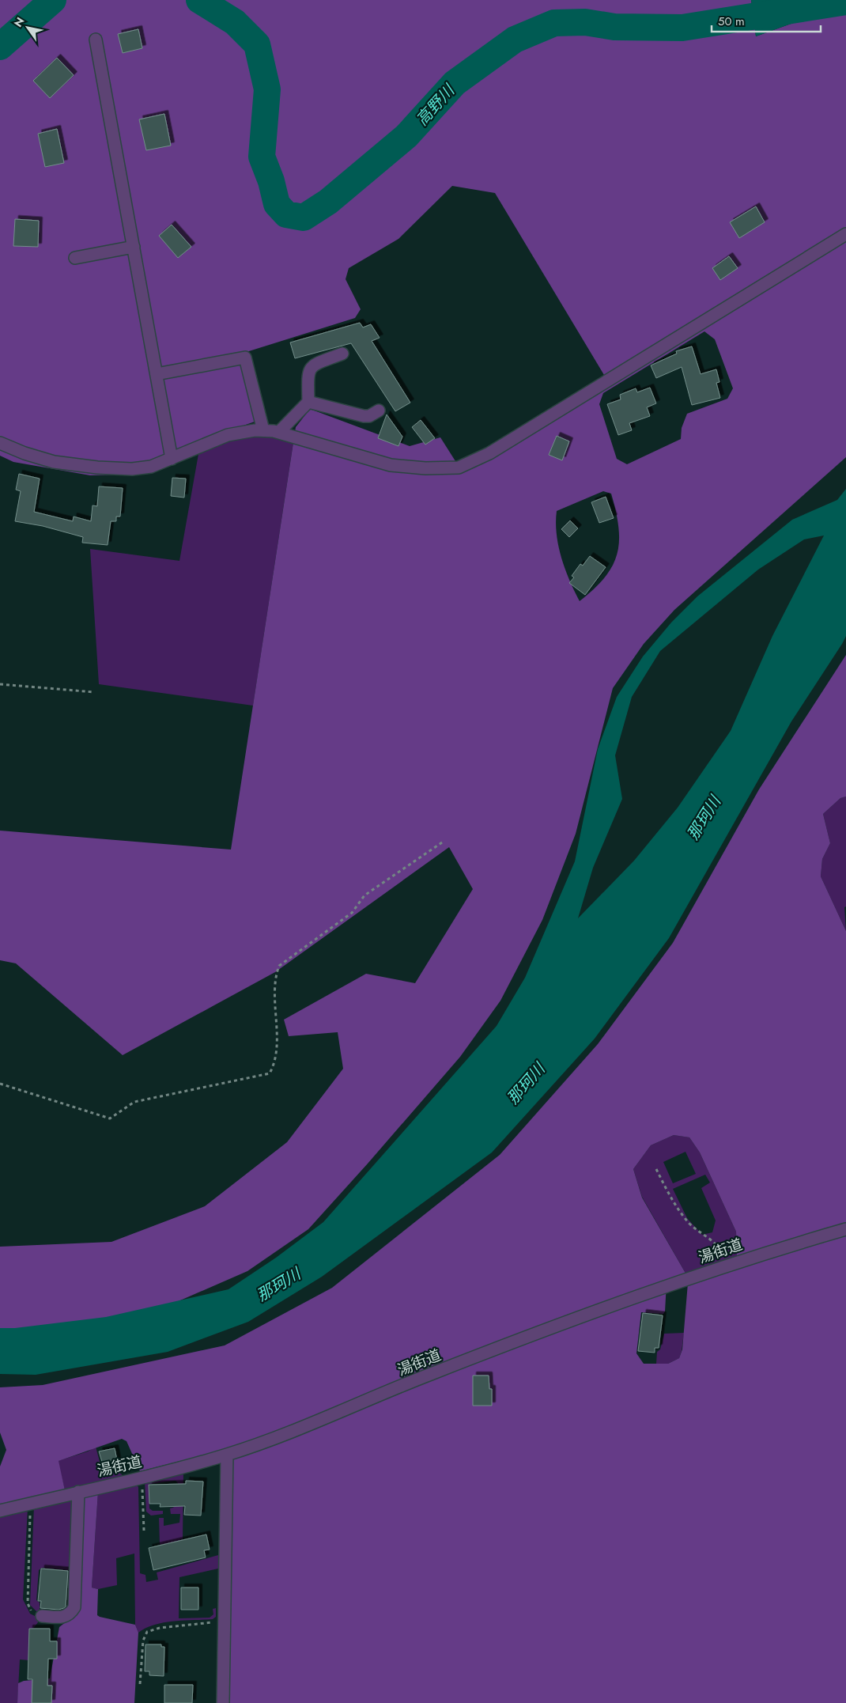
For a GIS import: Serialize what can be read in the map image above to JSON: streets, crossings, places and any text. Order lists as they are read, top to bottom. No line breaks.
{"streets":{"street":["湯街道"]},"water":["高野川","那珂川"],"scale_bar":"50 m","north":"top left"}
